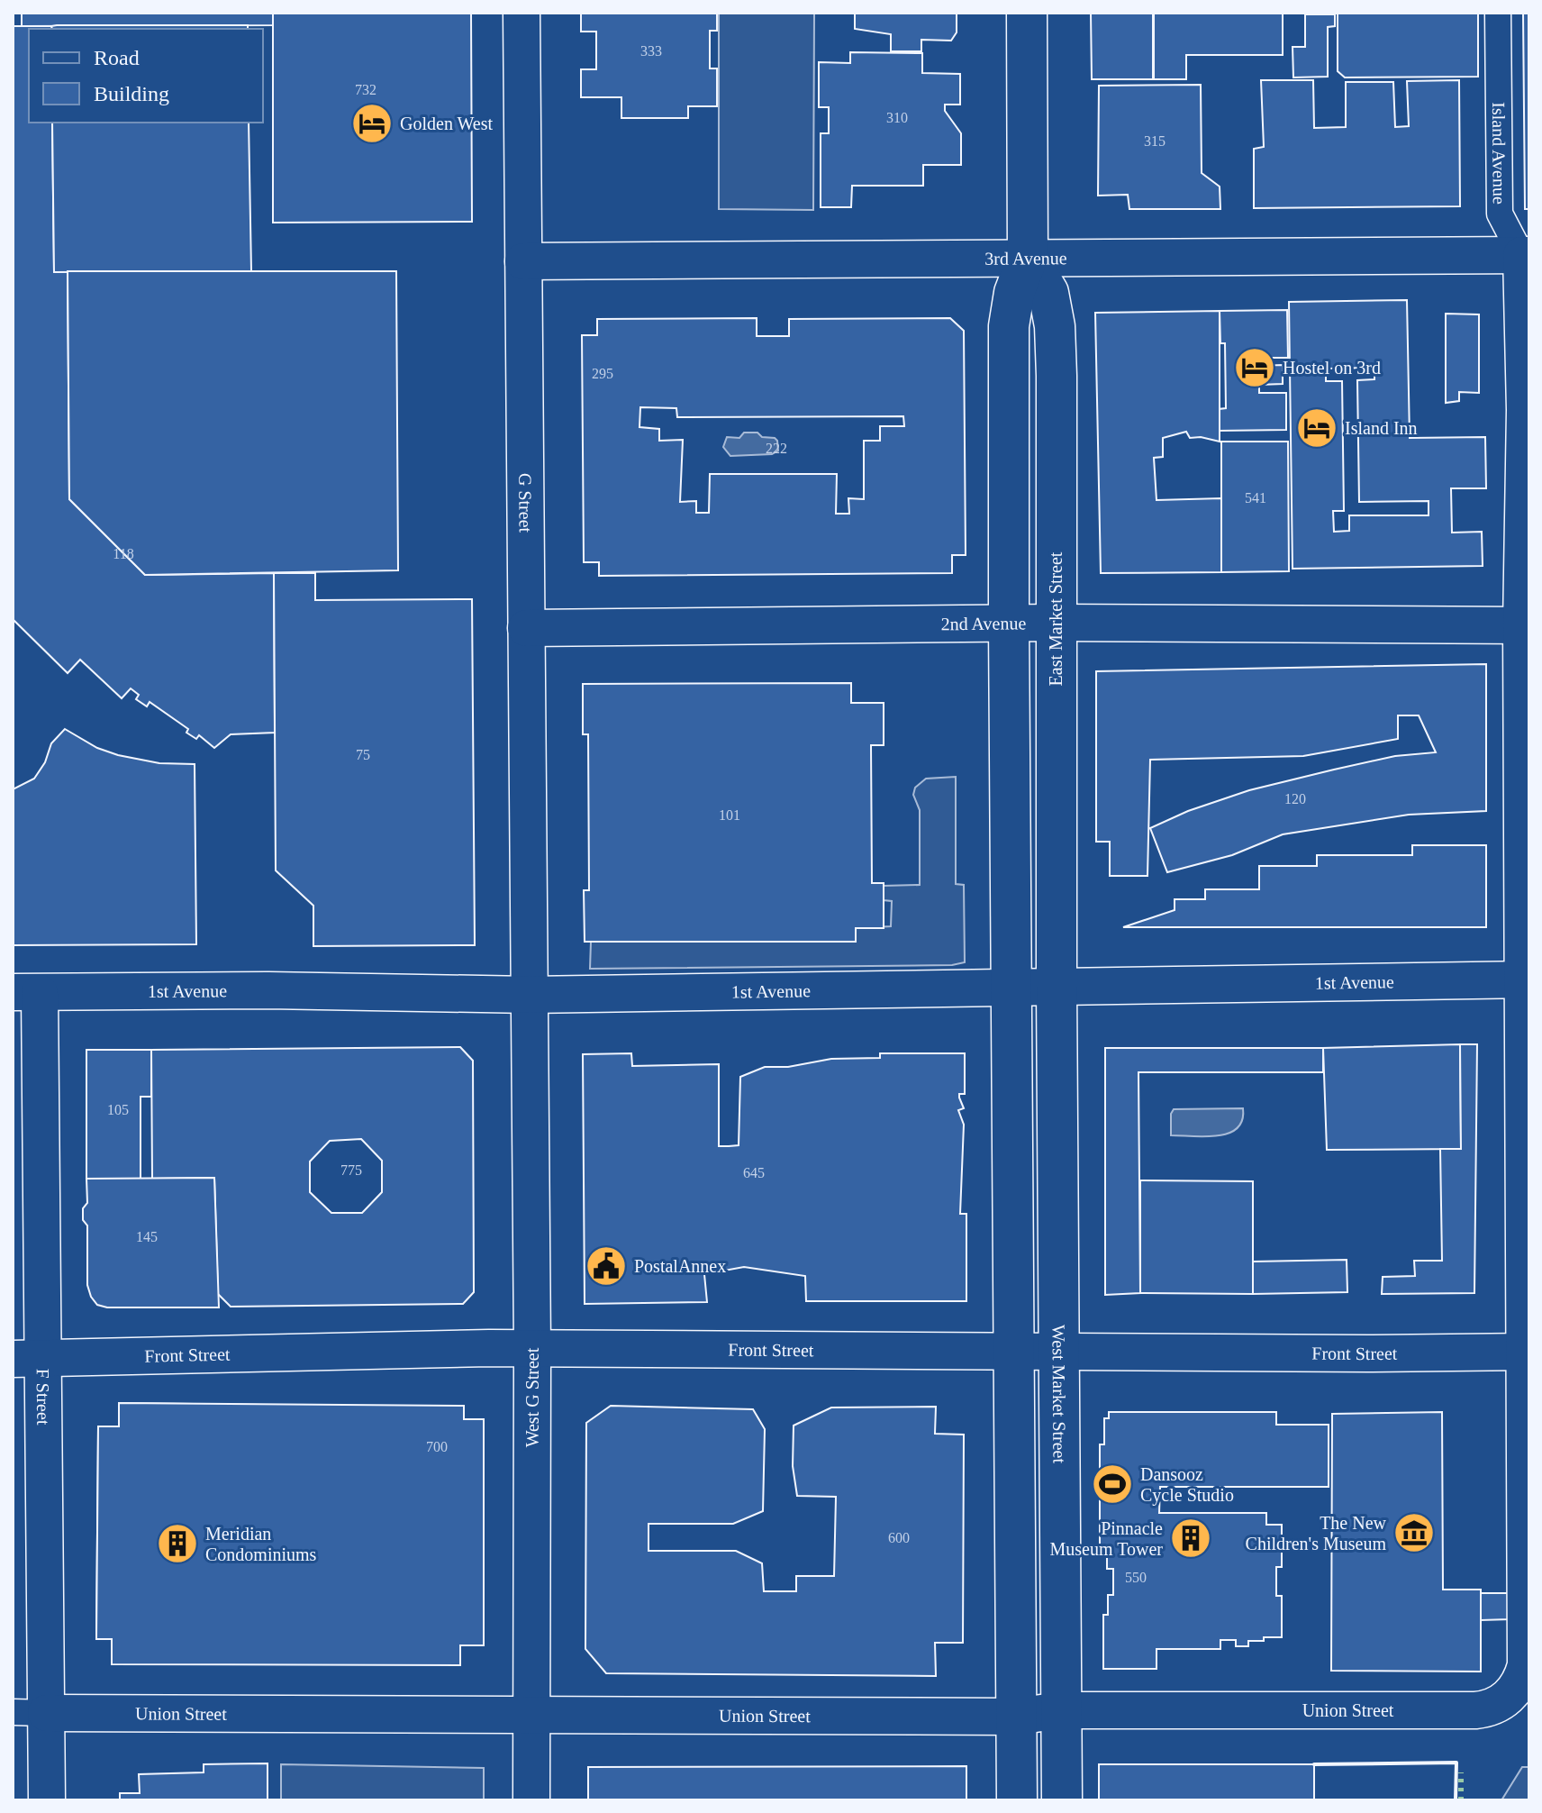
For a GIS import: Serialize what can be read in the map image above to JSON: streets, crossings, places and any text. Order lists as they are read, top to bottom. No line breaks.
{"streets":{"main road":["East Market Street","West Market Street"],"street":["Island Avenue","3rd Avenue","G Street","2nd Avenue","1st Avenue","Front Street","F Street","West G Street","Union Street"]},"crossings":[["Island Avenue","3rd Avenue"],["Island Avenue","2nd Avenue"],["Island Avenue","1st Avenue"],["Island Avenue","Front Street"],["Island Avenue","Union Street"],["3rd Avenue","G Street"],["3rd Avenue","East Market Street"],["G Street","2nd Avenue"],["G Street","1st Avenue"],["G Street","West G Street"],["East Market Street","2nd Avenue"],["East Market Street","1st Avenue"],["East Market Street","West Market Street"],["1st Avenue","West Market Street"],["1st Avenue","F Street"],["1st Avenue","West G Street"],["Front Street","West Market Street"],["Front Street","F Street"],["Front Street","West G Street"],["West Market Street","Union Street"],["F Street","Union Street"],["West G Street","Union Street"]],"places":{"hotel":["Golden West","Hostel on 3rd","Island Inn"],"public building":["PostalAnnex"],"sports":["Dansooz Cycle Studio"],"museum":["The New Children's Museum"],"building":["Pinnacle Museum Tower","Meridian Condominiums"]},"house_numbers":["333","732","310","315","295","222","541","118","75","120","101","105","775","645","145","700","600","550"],"legend":["Road","Building"]}
